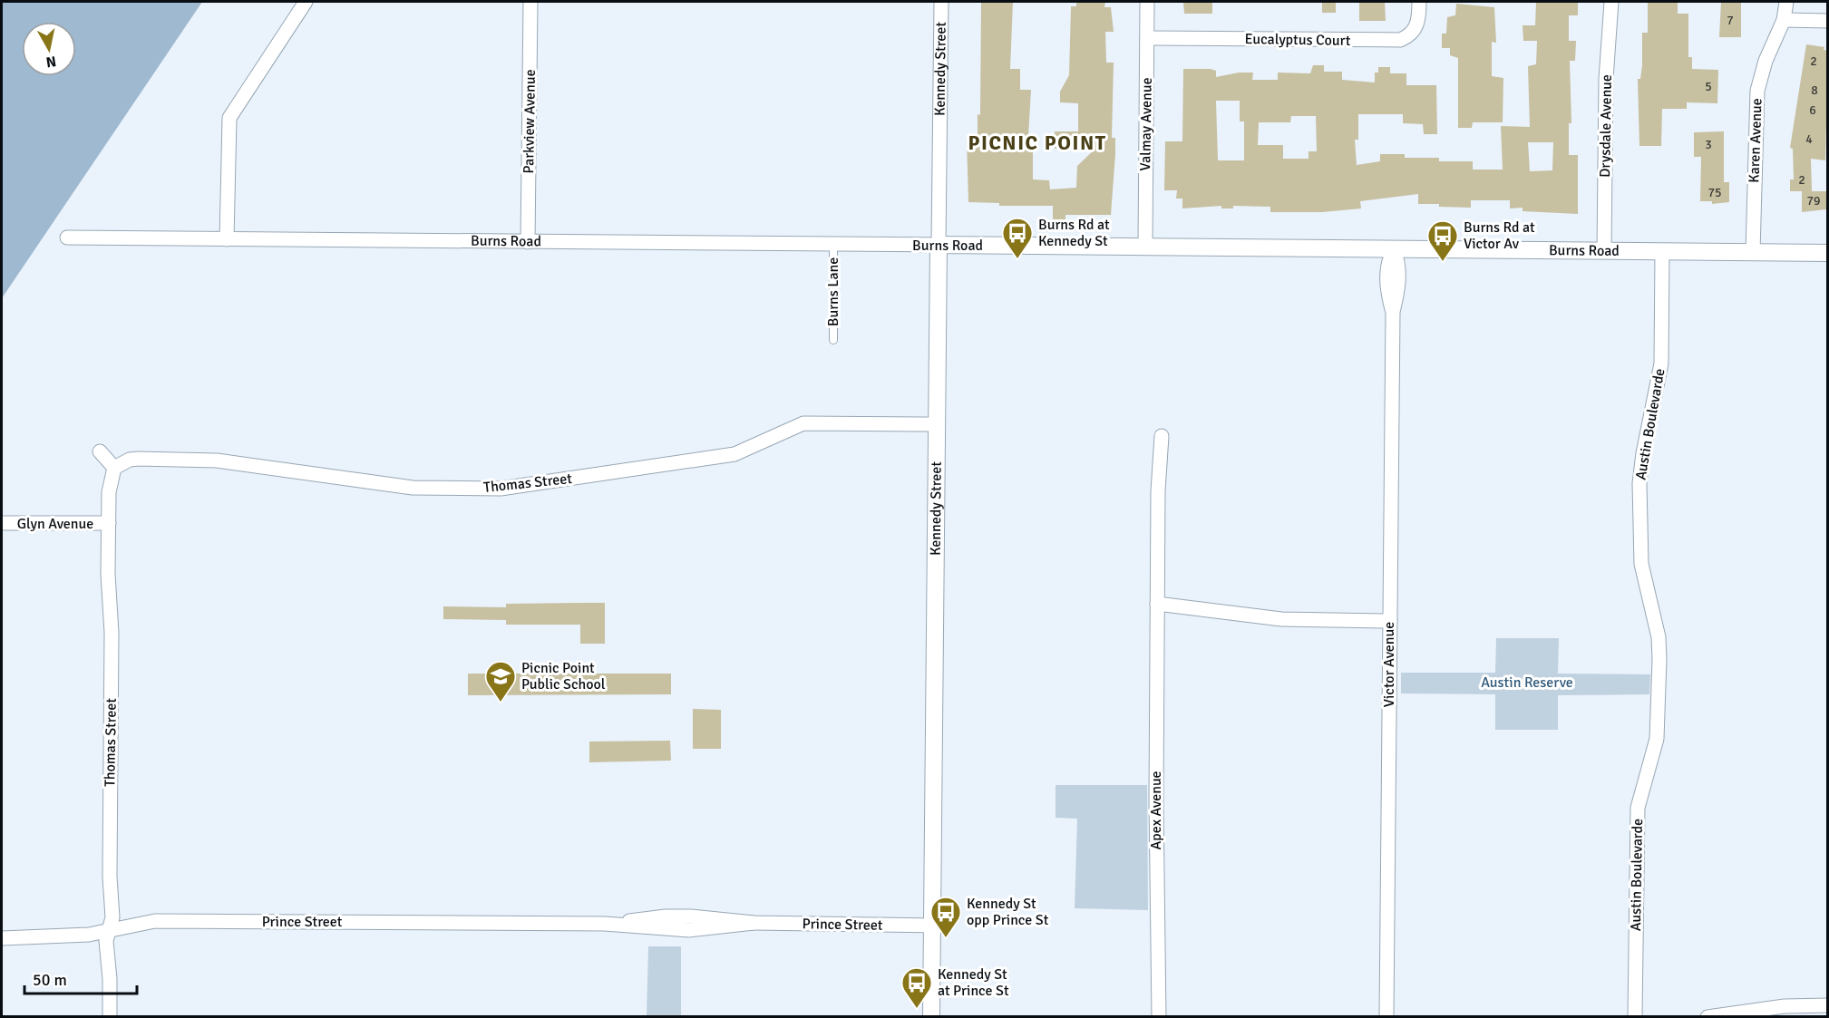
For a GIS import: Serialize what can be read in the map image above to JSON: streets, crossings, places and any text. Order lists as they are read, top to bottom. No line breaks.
{"streets":{"street":["Eucalyptus Court","Kennedy Street","Parkview Avenue","Valmay Avenue","Drysdale Avenue","Karen Avenue","Burns Road","Austin Boulevarde","Thomas Street","Glyn Avenue","Victor Avenue","Apex Avenue","Prince Street"],"lane":["Burns Lane"]},"crossings":[["Eucalyptus Court","Valmay Avenue"],["Kennedy Street","Burns Road"],["Kennedy Street","Thomas Street"],["Kennedy Street","Prince Street"],["Parkview Avenue","Burns Road"],["Valmay Avenue","Burns Road"],["Drysdale Avenue","Burns Road"],["Karen Avenue","Burns Road"],["Burns Road","Burns Lane"],["Burns Road","Austin Boulevarde"],["Burns Road","Victor Avenue"],["Thomas Street","Glyn Avenue"],["Thomas Street","Prince Street"]],"districts":["PICNIC POINT"],"parks":["Austin Reserve"],"places":{"bus stop":["Burns Rd at Kennedy St","Burns Rd at Victor Av","Kennedy St opp Prince St","Kennedy St at Prince St"],"school or university":["Picnic Point Public School"]},"house_numbers":["7","2","5","8","6","4","3","2","75","79"],"scale_bar":"50 m","north":"bottom"}
